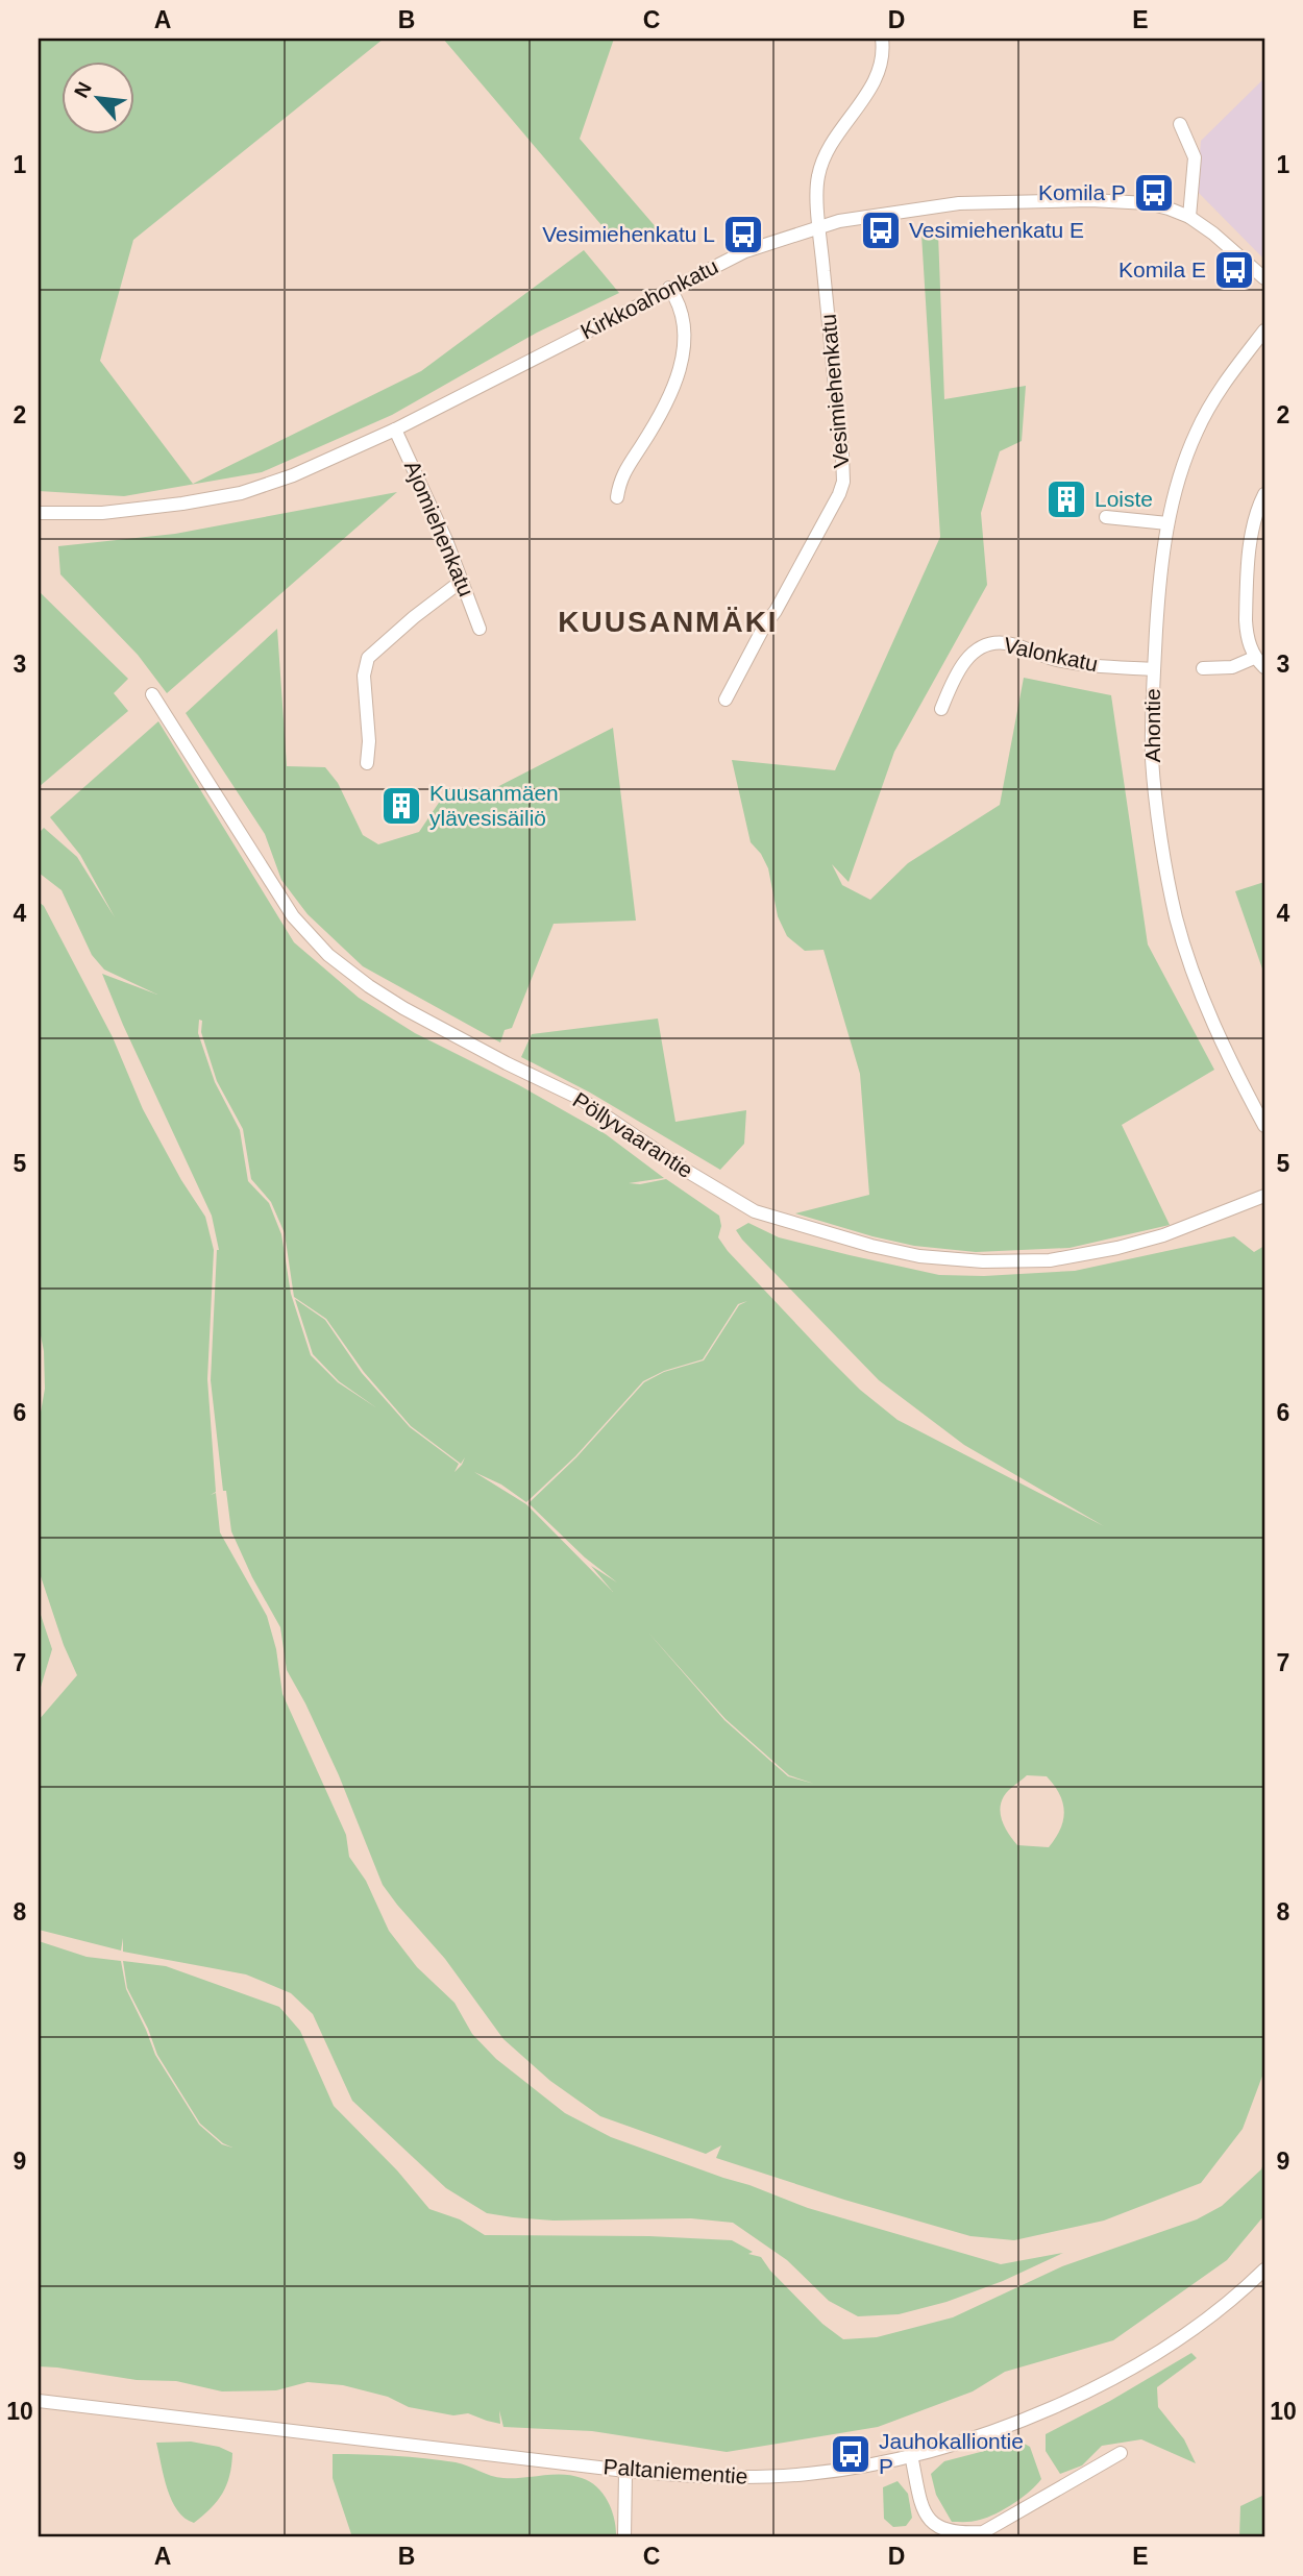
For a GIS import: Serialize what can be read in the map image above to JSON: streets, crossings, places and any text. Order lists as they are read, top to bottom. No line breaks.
{"streets":{"street":["Kirkkoahonkatu","Vesimiehenkatu","Ajomiehenkatu","Valonkatu","Ahontie","Pöllyvaarantie","Paltaniementie"]},"crossings":[["Kirkkoahonkatu","Vesimiehenkatu"],["Kirkkoahonkatu","Ajomiehenkatu"],["Valonkatu","Ahontie"]],"districts":["KUUSANMÄKI"],"places":{"bus stop":["Komila P","Vesimiehenkatu E","Vesimiehenkatu L","Komila E","Jauhokalliontie P"],"building":["Loiste","Kuusanmäen ylävesisäiliö"]},"north":"top left","grid":{"columns":["A","B","C","D","E"],"rows":["1","2","3","4","5","6","7","8","9","10"]}}
